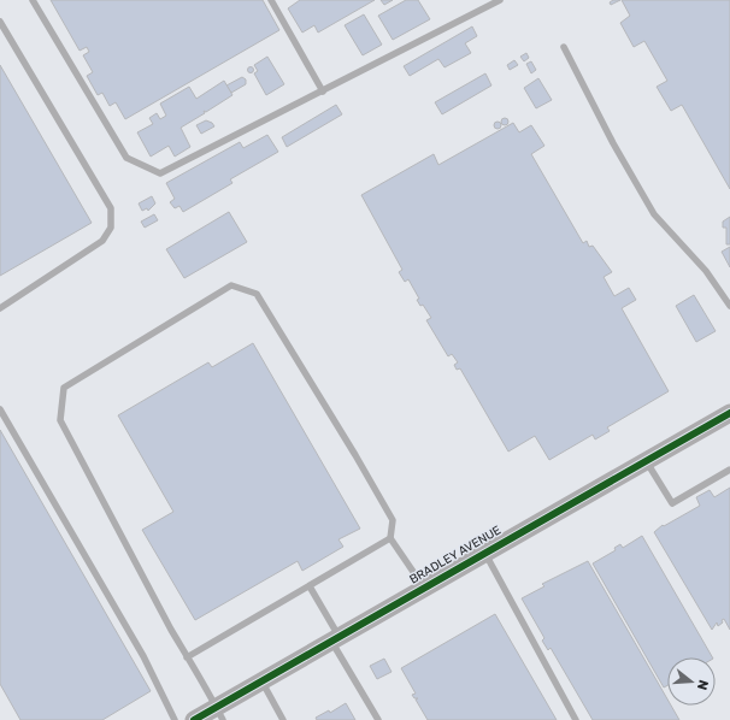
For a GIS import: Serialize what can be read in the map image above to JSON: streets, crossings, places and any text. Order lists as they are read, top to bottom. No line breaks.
{"streets":{"street":["BRADLEY AVENUE"]},"north":"right"}
